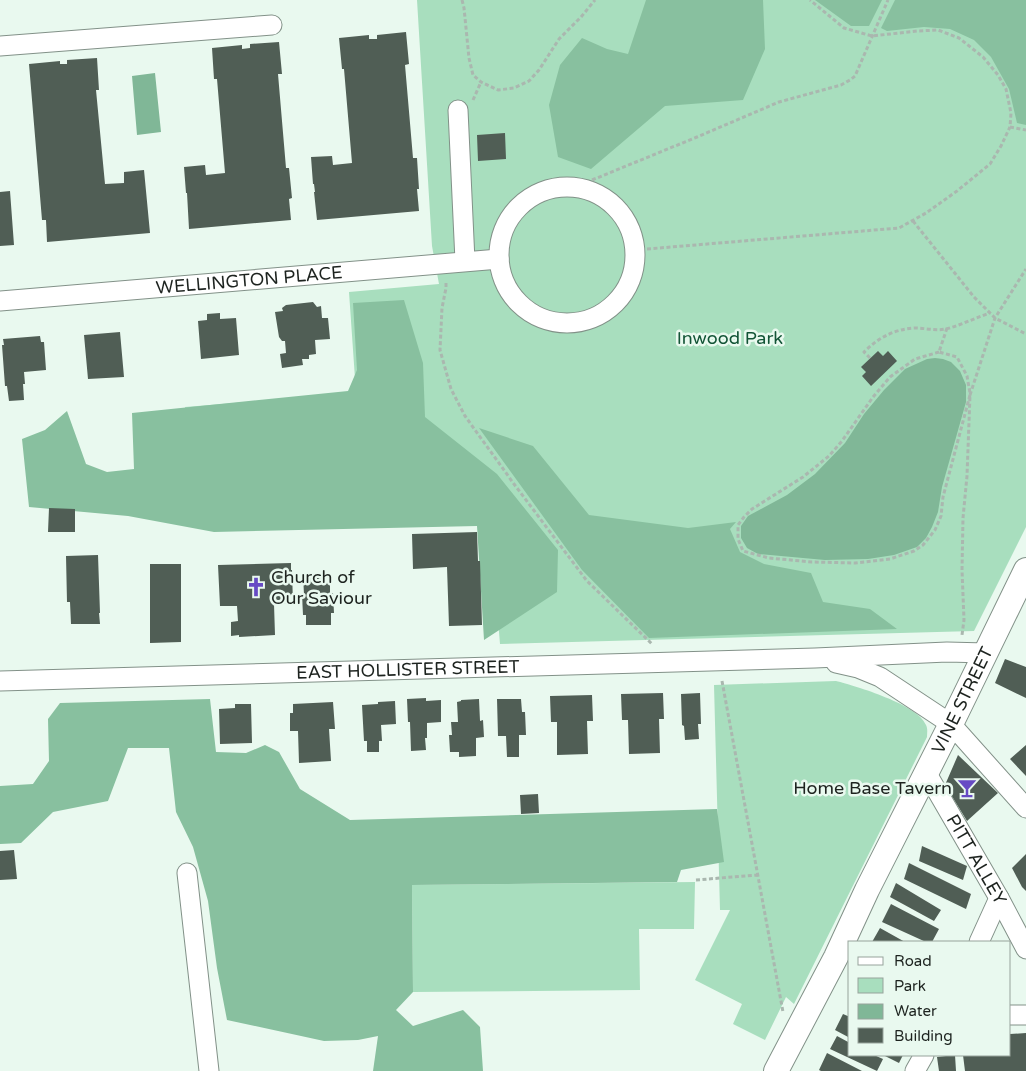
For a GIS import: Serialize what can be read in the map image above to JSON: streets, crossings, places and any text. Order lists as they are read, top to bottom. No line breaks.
{"streets":{"main road":["VINE STREET"],"street":["WELLINGTON PLACE","EAST HOLLISTER STREET","PITT ALLEY"]},"crossings":[["EAST HOLLISTER STREET","VINE STREET"],["VINE STREET","PITT ALLEY"]],"parks":["Inwood Park"],"places":{"church":["Church of Our Saviour"],"bar":["Home Base Tavern"]},"legend":["Road","Park","Water","Building"]}
